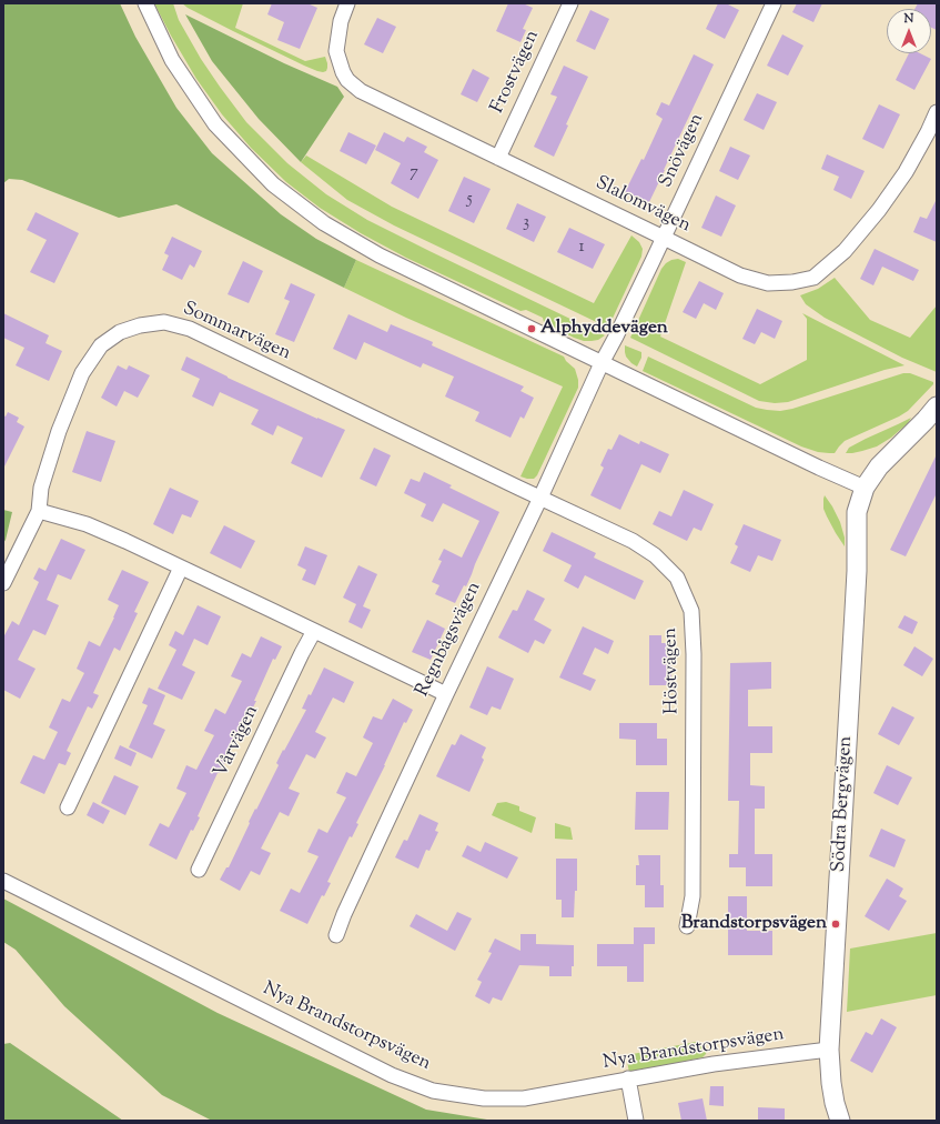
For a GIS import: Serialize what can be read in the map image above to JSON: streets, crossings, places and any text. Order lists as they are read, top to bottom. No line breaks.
{"streets":{"street":["Frostvägen","Snövägen","Slalomvägen","Sommarvägen","Regnbågsvägen","Höstvägen","Vårvägen","Södra Bergvägen","Nya Brandstorpsvägen"]},"crossings":[["Frostvägen","Slalomvägen"],["Snövägen","Slalomvägen"],["Snövägen","Regnbågsvägen"],["Sommarvägen","Regnbågsvägen"],["Sommarvägen","Höstvägen"],["Regnbågsvägen","Höstvägen"],["Södra Bergvägen","Nya Brandstorpsvägen"]],"places":["Alphyddevägen","Brandstorpsvägen"],"house_numbers":["7","5","3","1"],"north":"top"}
